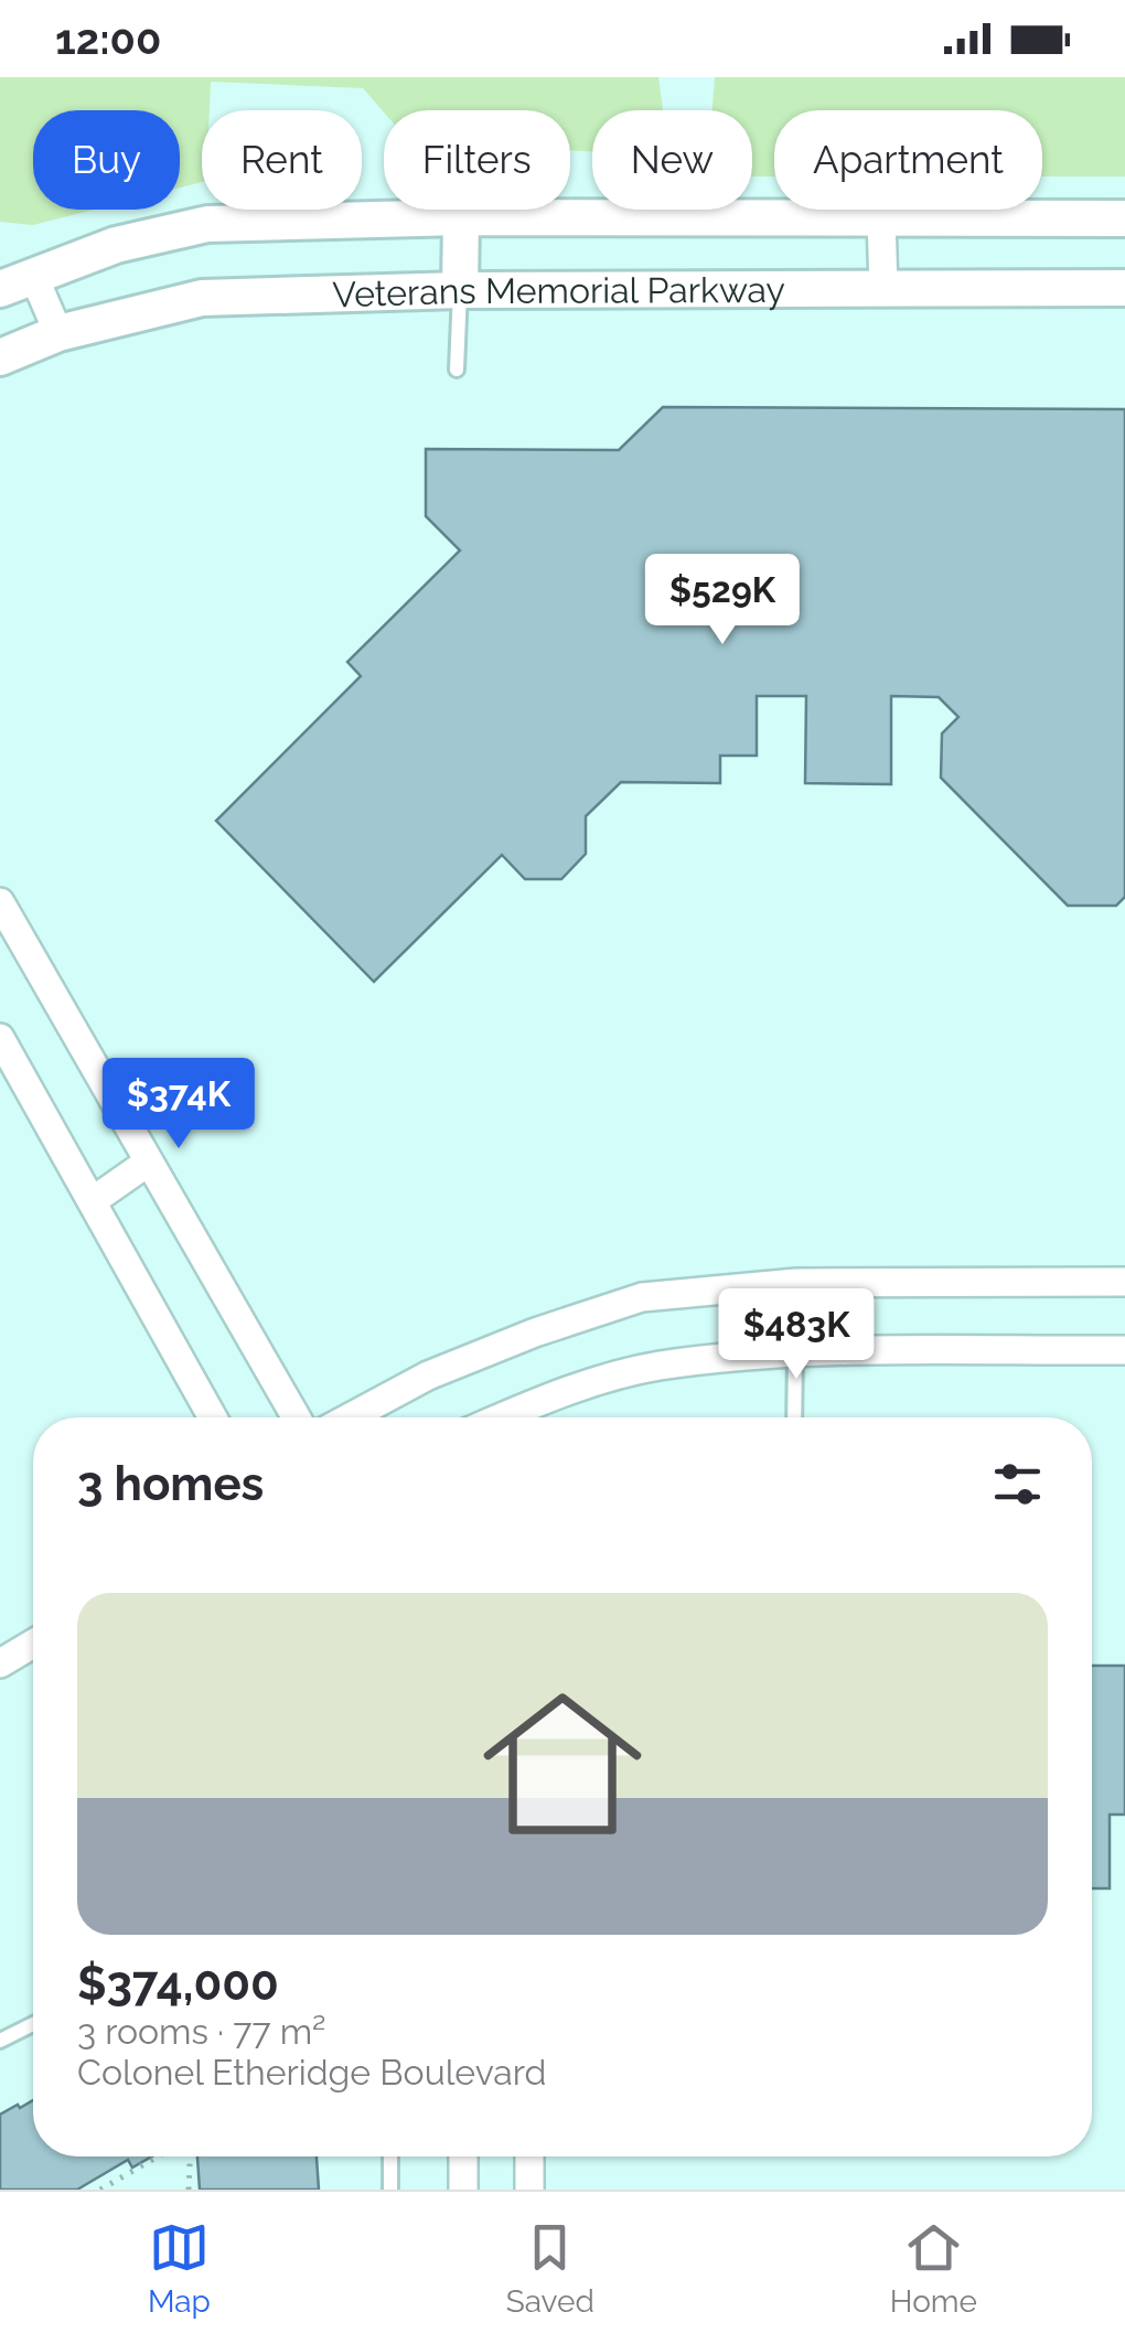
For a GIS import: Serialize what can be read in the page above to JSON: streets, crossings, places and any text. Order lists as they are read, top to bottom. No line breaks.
{"streets":{"street":["Veterans Memorial Parkway"]},"page":{"status":"12:00","chip":["Buy","Rent","Filters","New","Apartment"],"price":["$529K","$374K","$483K"],"heading":"3 homes","list":[{"name":"$374,000","note":"3 rooms · 77 m² · Colonel Etheridge Boulevard"}],"tabs":["Map","Saved","Home"]}}
